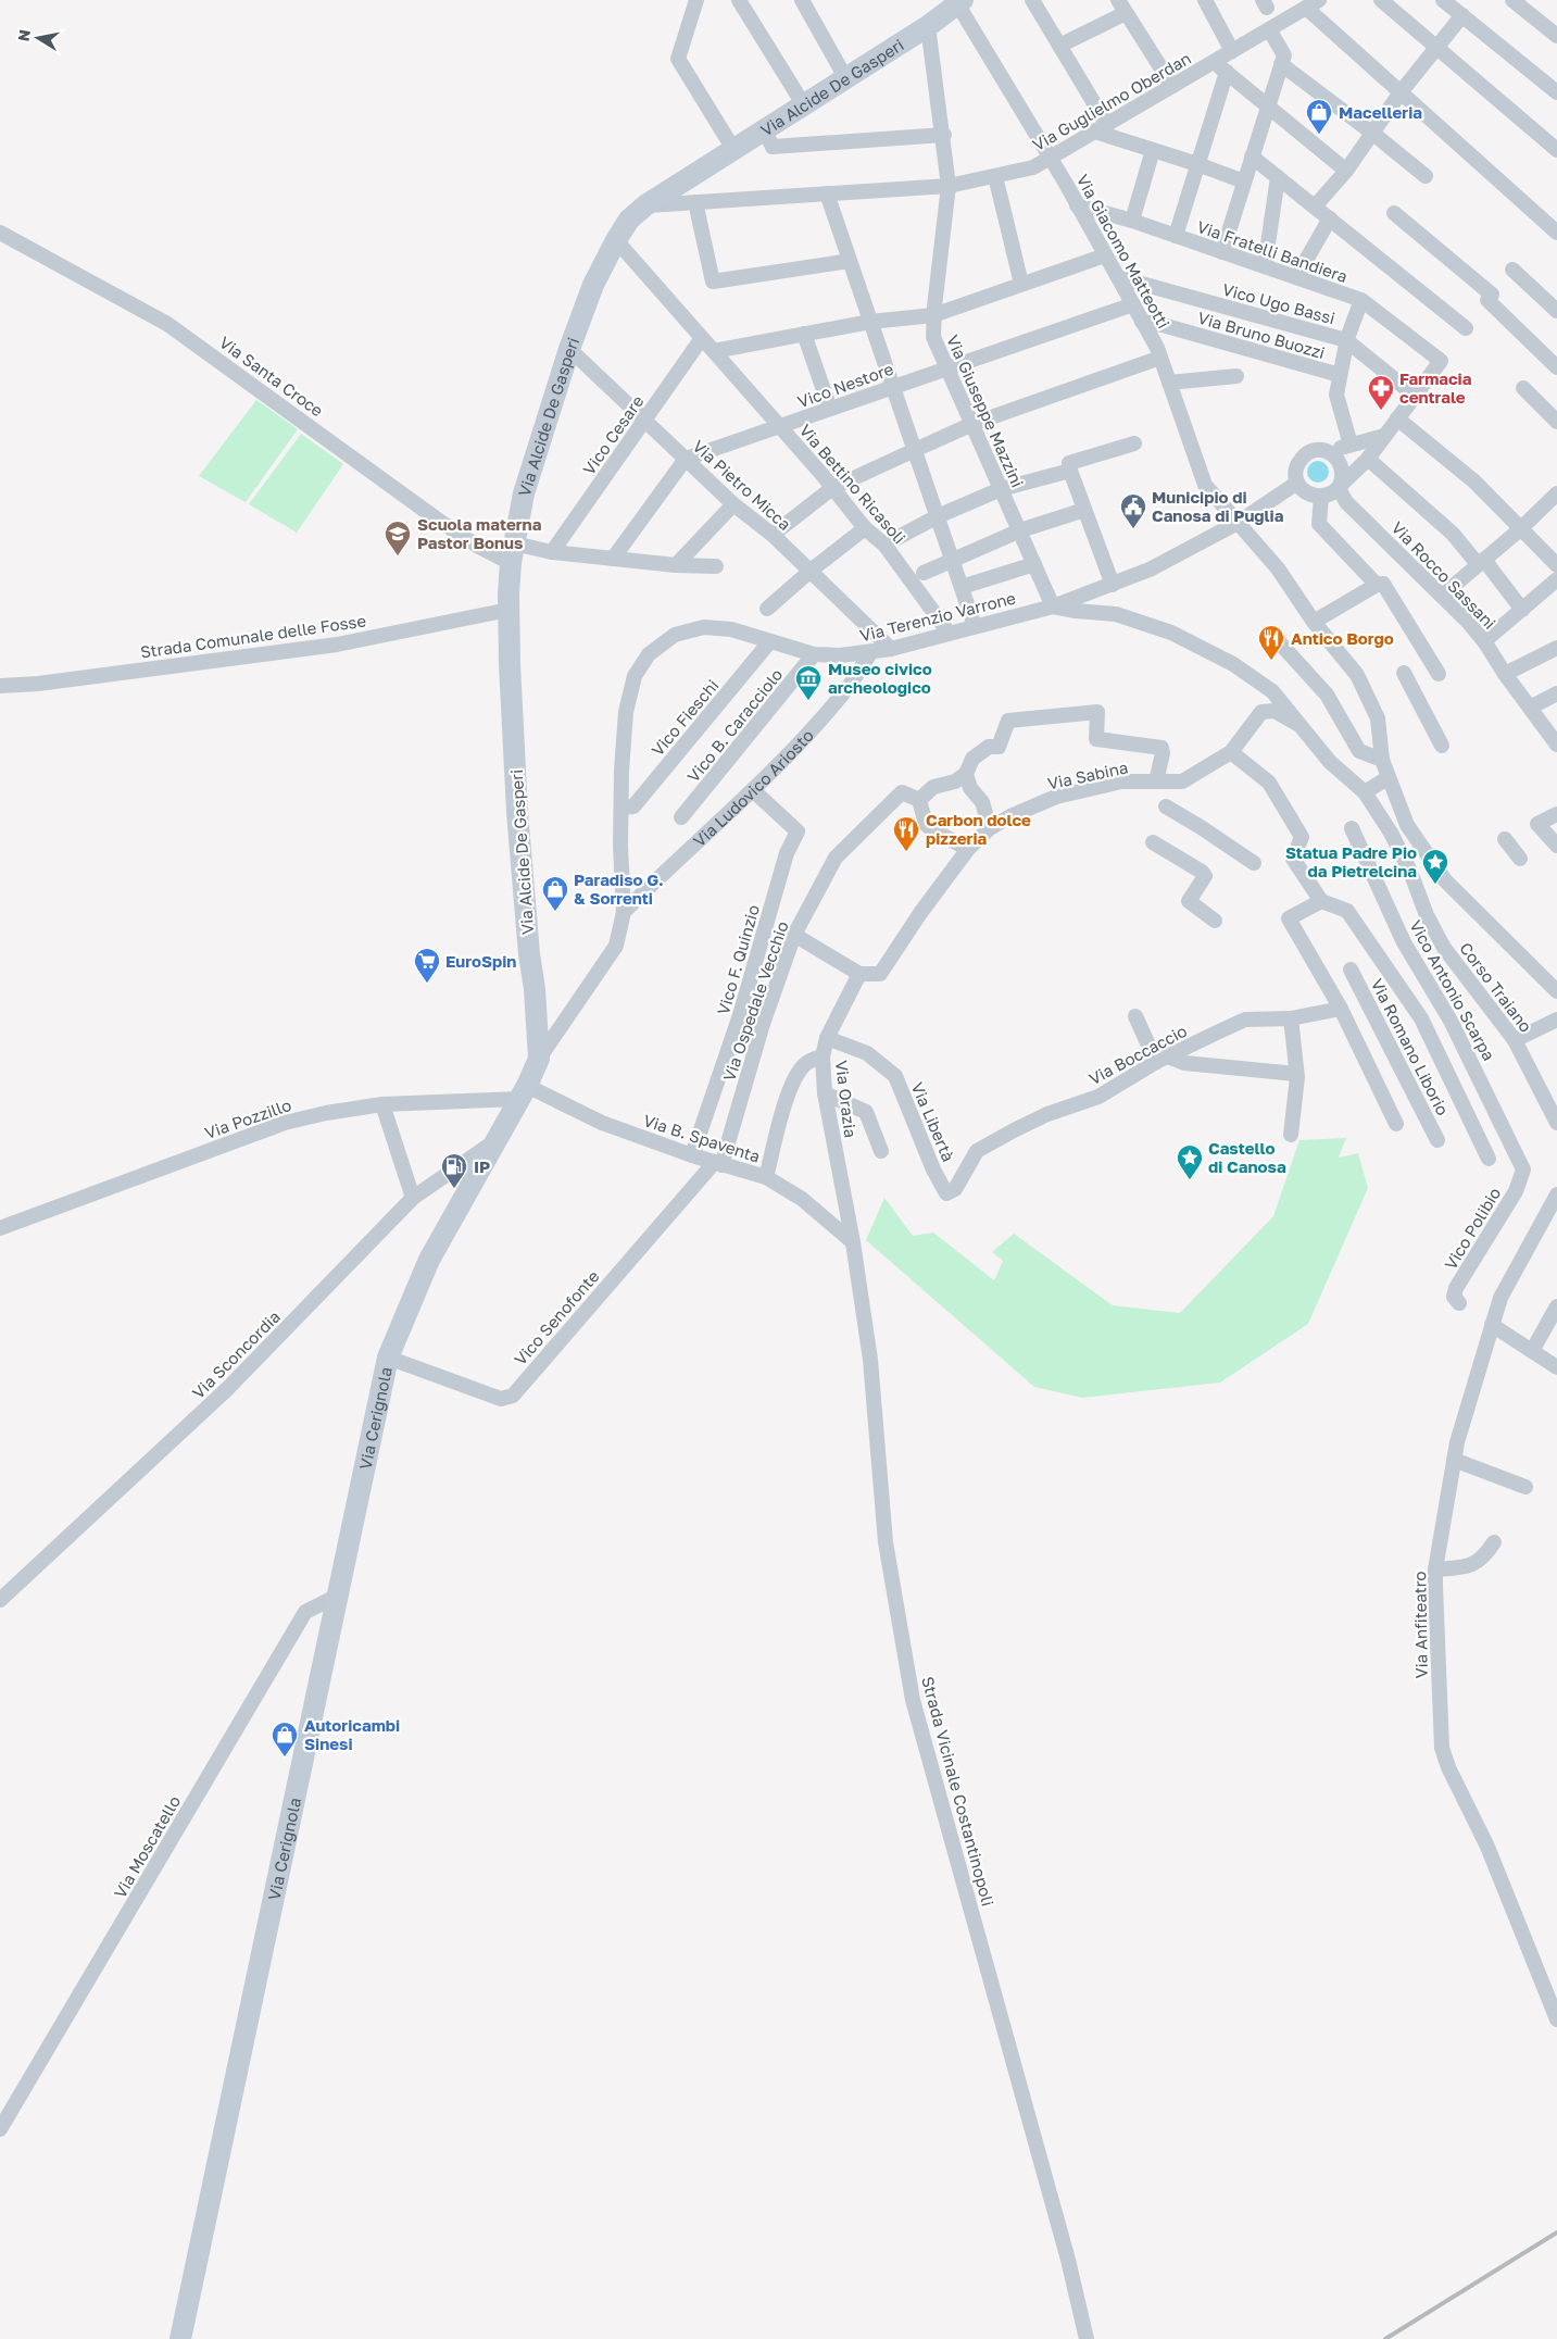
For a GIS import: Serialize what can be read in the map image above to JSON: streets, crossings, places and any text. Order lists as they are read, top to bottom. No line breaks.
{"streets":{"street":["Via Alcide De Gasperi","Via Guglielmo Oberdan","Via Giacomo Matteotti","Via Fratelli Bandiera","Vico Ugo Bassi","Via Bruno Buozzi","Via Santa Croce","Vico Nestore","Via Giuseppe Mazzini","Vico Cesare","Via Bettino Ricasoli","Via Pietro Micca","Via Rocco Sassani","Via Terenzio Varrone","Strada Comunale delle Fosse","Vico Fieschi","Vico B. Caracciolo","Via Sabina","Via Ludovico Ariosto","Vico F. Quinzio","Corso Traiano","Vico Antonio Scarpa","Via Ospedale Vecchio","Via Romano Liborio","Via Boccaccio","Via Orazia","Via Pozzillo","Via Libertà","Via B. Spaventa","Vico Polibio","Vico Senofonte","Via Sconcordia","Via Cerignola","Via Anfiteatro","Strada Vicinale Costantinopoli","Via Moscatello"]},"crossings":[["Via Alcide De Gasperi","Via Guglielmo Oberdan"],["Via Alcide De Gasperi","Via Giacomo Matteotti"],["Via Alcide De Gasperi","Via Santa Croce"],["Via Alcide De Gasperi","Via Giuseppe Mazzini"],["Via Alcide De Gasperi","Via Bettino Ricasoli"],["Via Alcide De Gasperi","Via Pietro Micca"],["Via Alcide De Gasperi","Via Terenzio Varrone"],["Via Alcide De Gasperi","Strada Comunale delle Fosse"],["Via Guglielmo Oberdan","Via Giacomo Matteotti"],["Via Guglielmo Oberdan","Via Giuseppe Mazzini"],["Via Giacomo Matteotti","Via Fratelli Bandiera"],["Via Giacomo Matteotti","Vico Ugo Bassi"],["Via Giacomo Matteotti","Via Bruno Buozzi"],["Via Giacomo Matteotti","Vico Nestore"],["Via Giacomo Matteotti","Via Terenzio Varrone"],["Via Fratelli Bandiera","Vico Ugo Bassi"],["Via Santa Croce","Vico Cesare"],["Vico Nestore","Via Giuseppe Mazzini"],["Vico Nestore","Via Bettino Ricasoli"],["Vico Nestore","Via Pietro Micca"],["Via Giuseppe Mazzini","Via Terenzio Varrone"],["Via Giuseppe Mazzini","Corso Traiano"],["Vico Cesare","Via Bettino Ricasoli"],["Vico Cesare","Via Pietro Micca"],["Via Bettino Ricasoli","Via Terenzio Varrone"],["Via Pietro Micca","Via Terenzio Varrone"],["Via Rocco Sassani","Via Terenzio Varrone"],["Via Terenzio Varrone","Vico Fieschi"],["Via Terenzio Varrone","Vico B. Caracciolo"],["Via Terenzio Varrone","Via Ludovico Ariosto"],["Via Terenzio Varrone","Corso Traiano"],["Via Sabina","Corso Traiano"],["Via Ludovico Ariosto","Vico F. Quinzio"],["Vico F. Quinzio","Via B. Spaventa"],["Vico Antonio Scarpa","Vico Polibio"],["Via Ospedale Vecchio","Via B. Spaventa"],["Via Ospedale Vecchio","Vico Senofonte"],["Via Boccaccio","Via Libertà"],["Via Orazia","Via Libertà"],["Via Orazia","Via B. Spaventa"],["Via Orazia","Strada Vicinale Costantinopoli"],["Via Pozzillo","Via B. Spaventa"],["Via B. Spaventa","Vico Senofonte"],["Via B. Spaventa","Strada Vicinale Costantinopoli"],["Vico Senofonte","Via Cerignola"],["Via Cerignola","Via Moscatello"]],"places":{"shop":["Macelleria","Paradiso G. & Sorrenti","Autoricambi Sinesi"],"pharmacy":["Farmacia centrale"],"public building":["Municipio di Canosa di Puglia"],"school or university":["Scuola materna Pastor Bonus"],"restaurant":["Antico Borgo","Carbon dolce pizzeria"],"museum":["Museo civico archeologico"],"place":["Statua Padre Pio da Pietrelcina","Castello di Canosa"],"supermarket":["EuroSpin"],"fuel station":["IP"]},"north":"left"}
